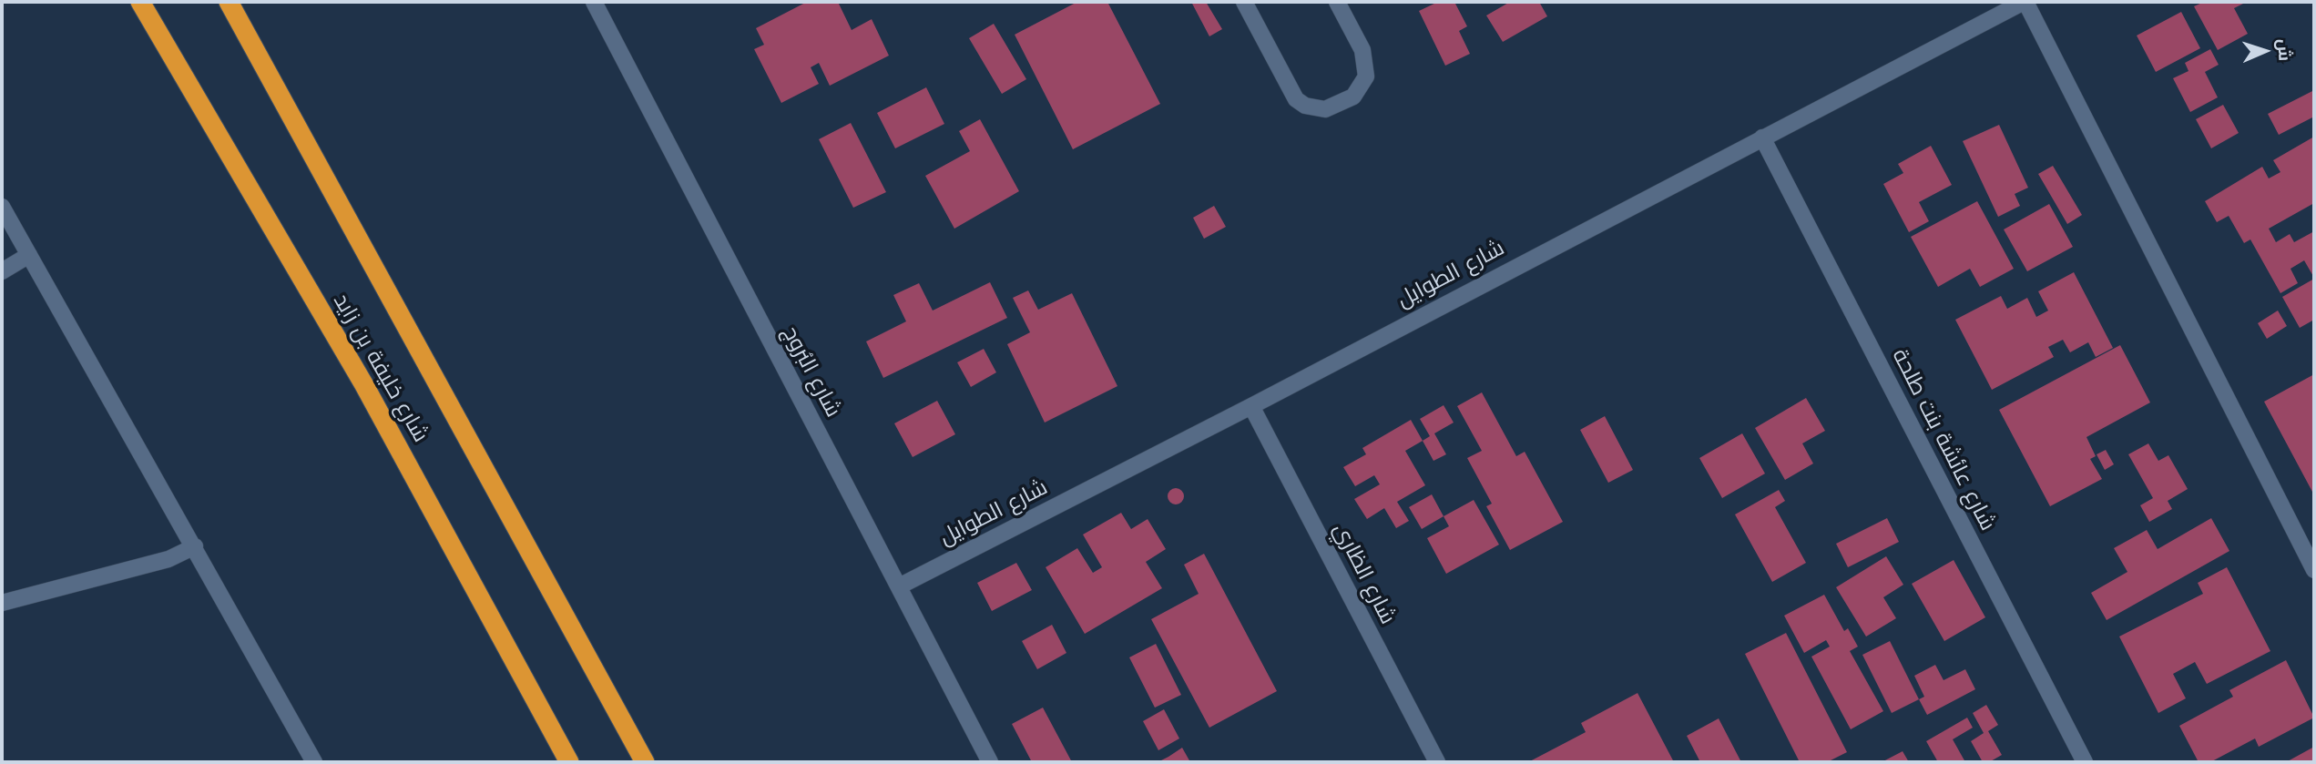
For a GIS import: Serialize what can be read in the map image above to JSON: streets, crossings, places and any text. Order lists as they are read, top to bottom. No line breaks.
{"streets":{"highway":["شارع خليفة بن زايد"],"street":["شارع الطوايل","شارع البُروج","شارع عائشة بنت طلحة","شارع الظاري"]},"crossings":[["شارع الطوايل","شارع البُروج"],["شارع الطوايل","شارع عائشة بنت طلحة"],["شارع الطوايل","شارع الظاري"]],"north":"right"}
